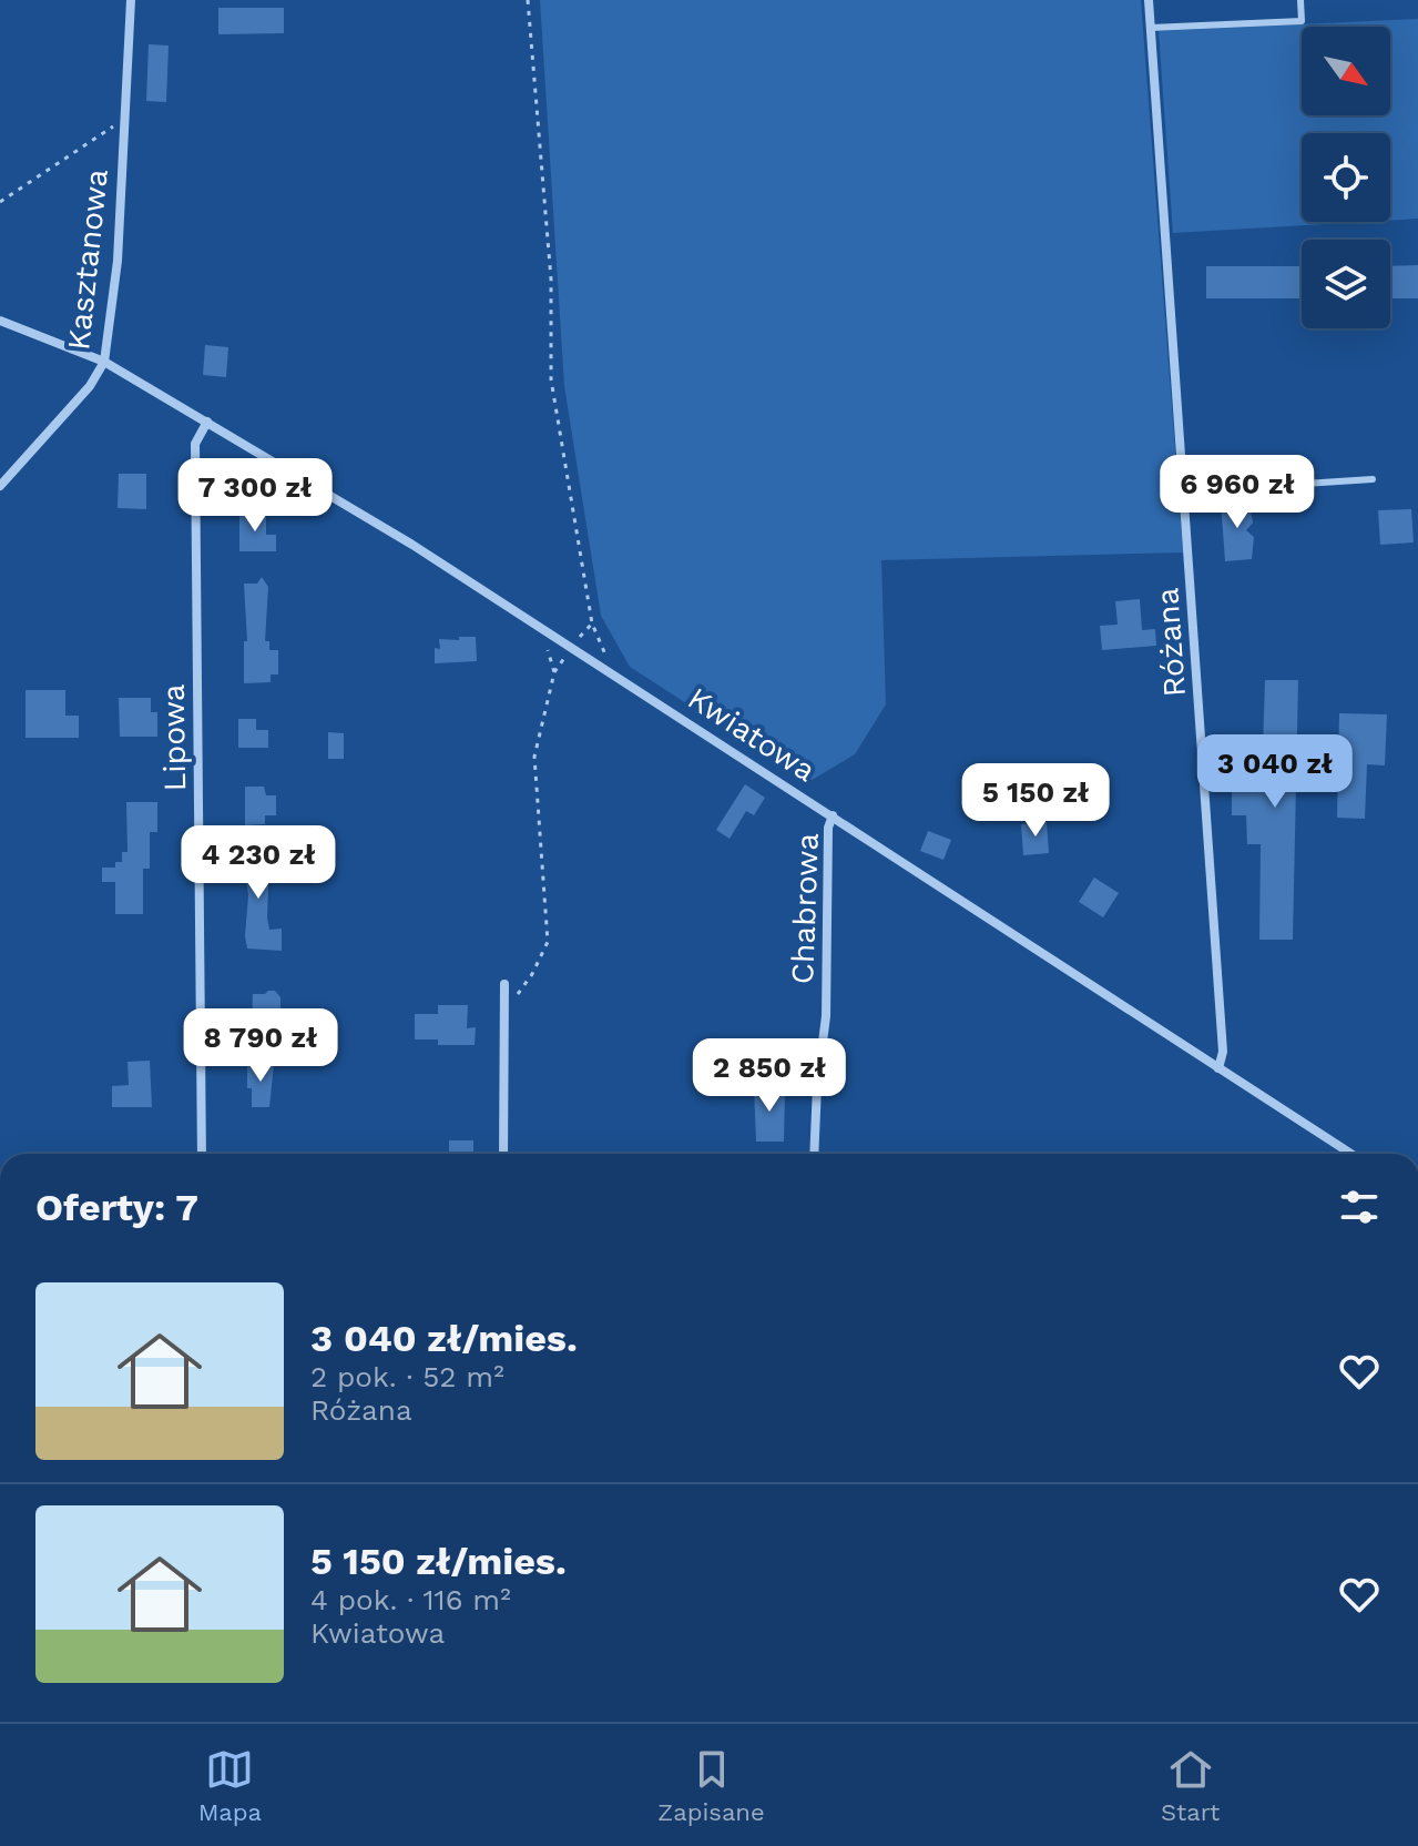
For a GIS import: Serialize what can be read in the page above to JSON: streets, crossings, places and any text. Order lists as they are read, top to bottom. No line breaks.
{"streets":{"street":["Kasztanowa","Różana","Kwiatowa","Lipowa","Chabrowa"]},"crossings":[["Kasztanowa","Kwiatowa"],["Różana","Kwiatowa"],["Kwiatowa","Lipowa"],["Kwiatowa","Chabrowa"]],"north":"bottom right","page":{"price":["6 960 zł","7 300 zł","3 040 zł","5 150 zł","4 230 zł","8 790 zł","2 850 zł"],"heading":"Oferty: 7","list":[{"name":"3 040 zł/mies.","note":"2 pok. · 52 m² · Różana"},{"name":"5 150 zł/mies.","note":"4 pok. · 116 m² · Kwiatowa"}],"tabs":["Mapa","Zapisane","Start"]}}
